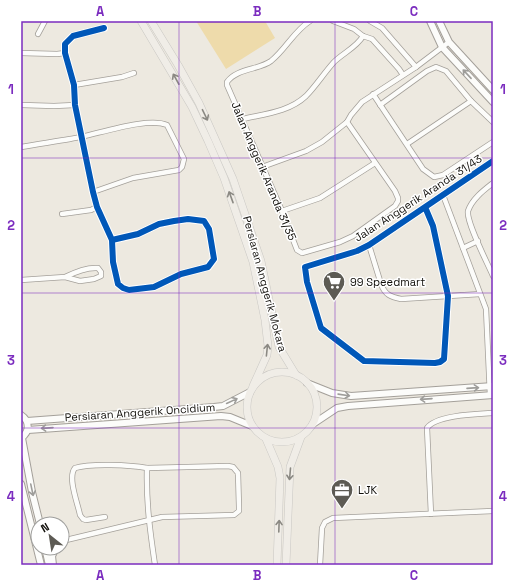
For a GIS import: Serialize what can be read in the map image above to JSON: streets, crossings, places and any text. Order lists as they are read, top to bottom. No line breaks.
{"streets":{"main road":["Persiaran Anggerik Mokara"],"street":["Jalan Anggerik Aranda 31/35","Jalan Anggerik Aranda 31/43","Persiaran Anggerik Oncidium"]},"crossings":[["Persiaran Anggerik Mokara","Persiaran Anggerik Oncidium"]],"places":{"supermarket":["99 Speedmart"],"office":["LJK"]},"north":"top left","grid":{"columns":["A","B","C"],"rows":["1","2","3","4"]}}
